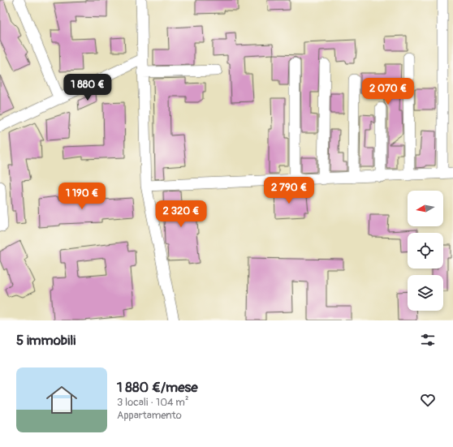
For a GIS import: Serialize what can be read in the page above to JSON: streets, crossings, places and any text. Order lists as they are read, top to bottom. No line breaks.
{"north":"left","page":{"price":["1 880 €","2 070 €","2 790 €","1 190 €","2 320 €"],"heading":"5 immobili","list":[{"name":"1 880 €/mese","note":"3 locali · 104 m² · Appartamento"}]}}
